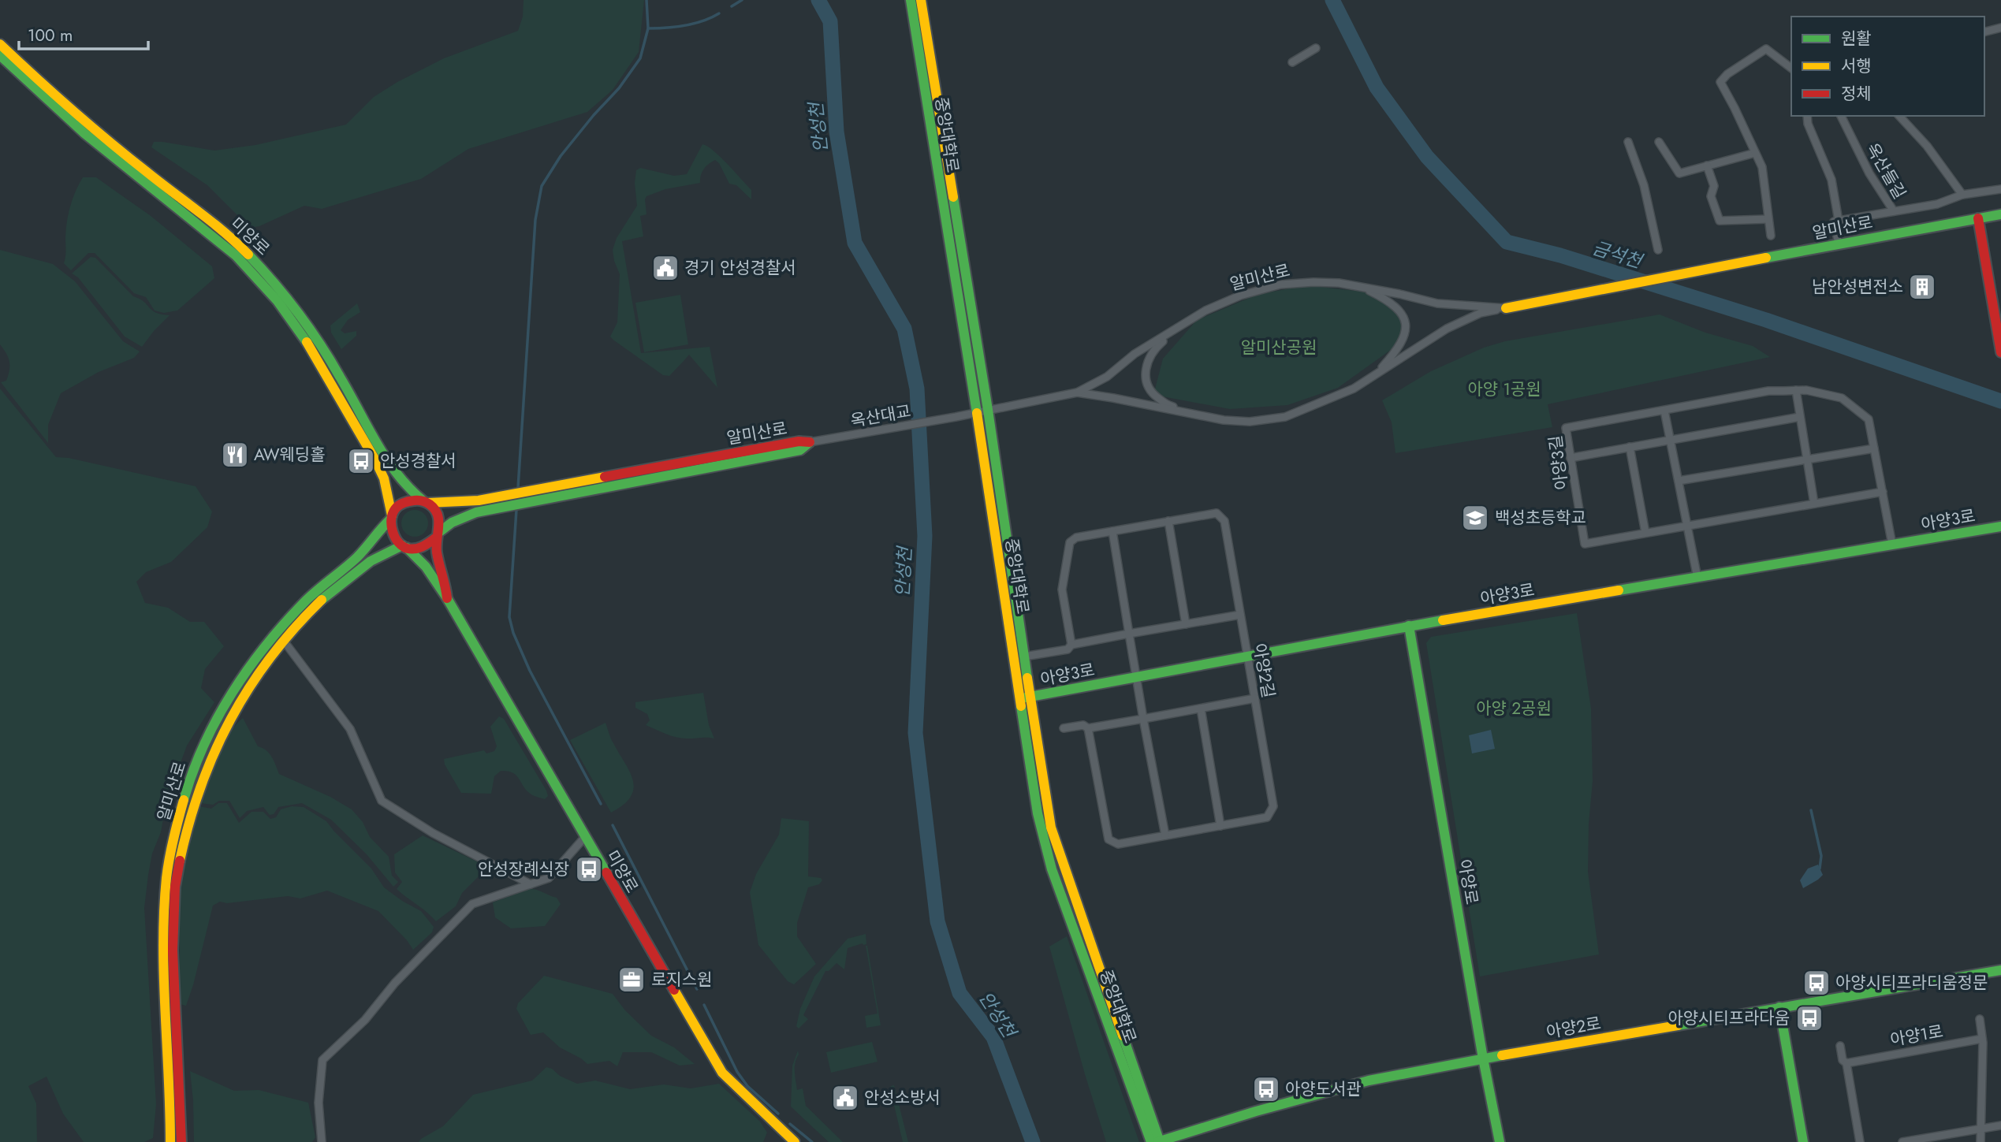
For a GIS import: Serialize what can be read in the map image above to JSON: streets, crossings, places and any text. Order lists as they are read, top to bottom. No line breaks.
{"streets":{"street":["중앙대학로","옥산들길","알미산로","미양로","옥산대교","아양3길","아양3로","아양2길","아양로","아양2로","아양1로"]},"crossings":[["중앙대학로","알미산로"],["중앙대학로","아양3로"],["중앙대학로","아양2로"],["알미산로","미양로"],["알미산로","옥산대교"],["아양3길","아양3로"],["아양3로","아양2길"],["아양3로","아양로"],["아양로","아양2로"]],"water":["안성천","금석천"],"parks":["알미산공원","아양 1공원","아양 2공원"],"places":{"public building":["경기 안성경찰서","안성소방서"],"building":["남안성변전소"],"restaurant":["AW웨딩홀"],"bus stop":["안성경찰서","안성장례식장","아양시티프라디움정문","아양시티프라다움","아양도서관"],"school or university":["백성초등학교"],"office":["로지스원"]},"legend":["원활","서행","정체"],"scale_bar":"100 m"}
